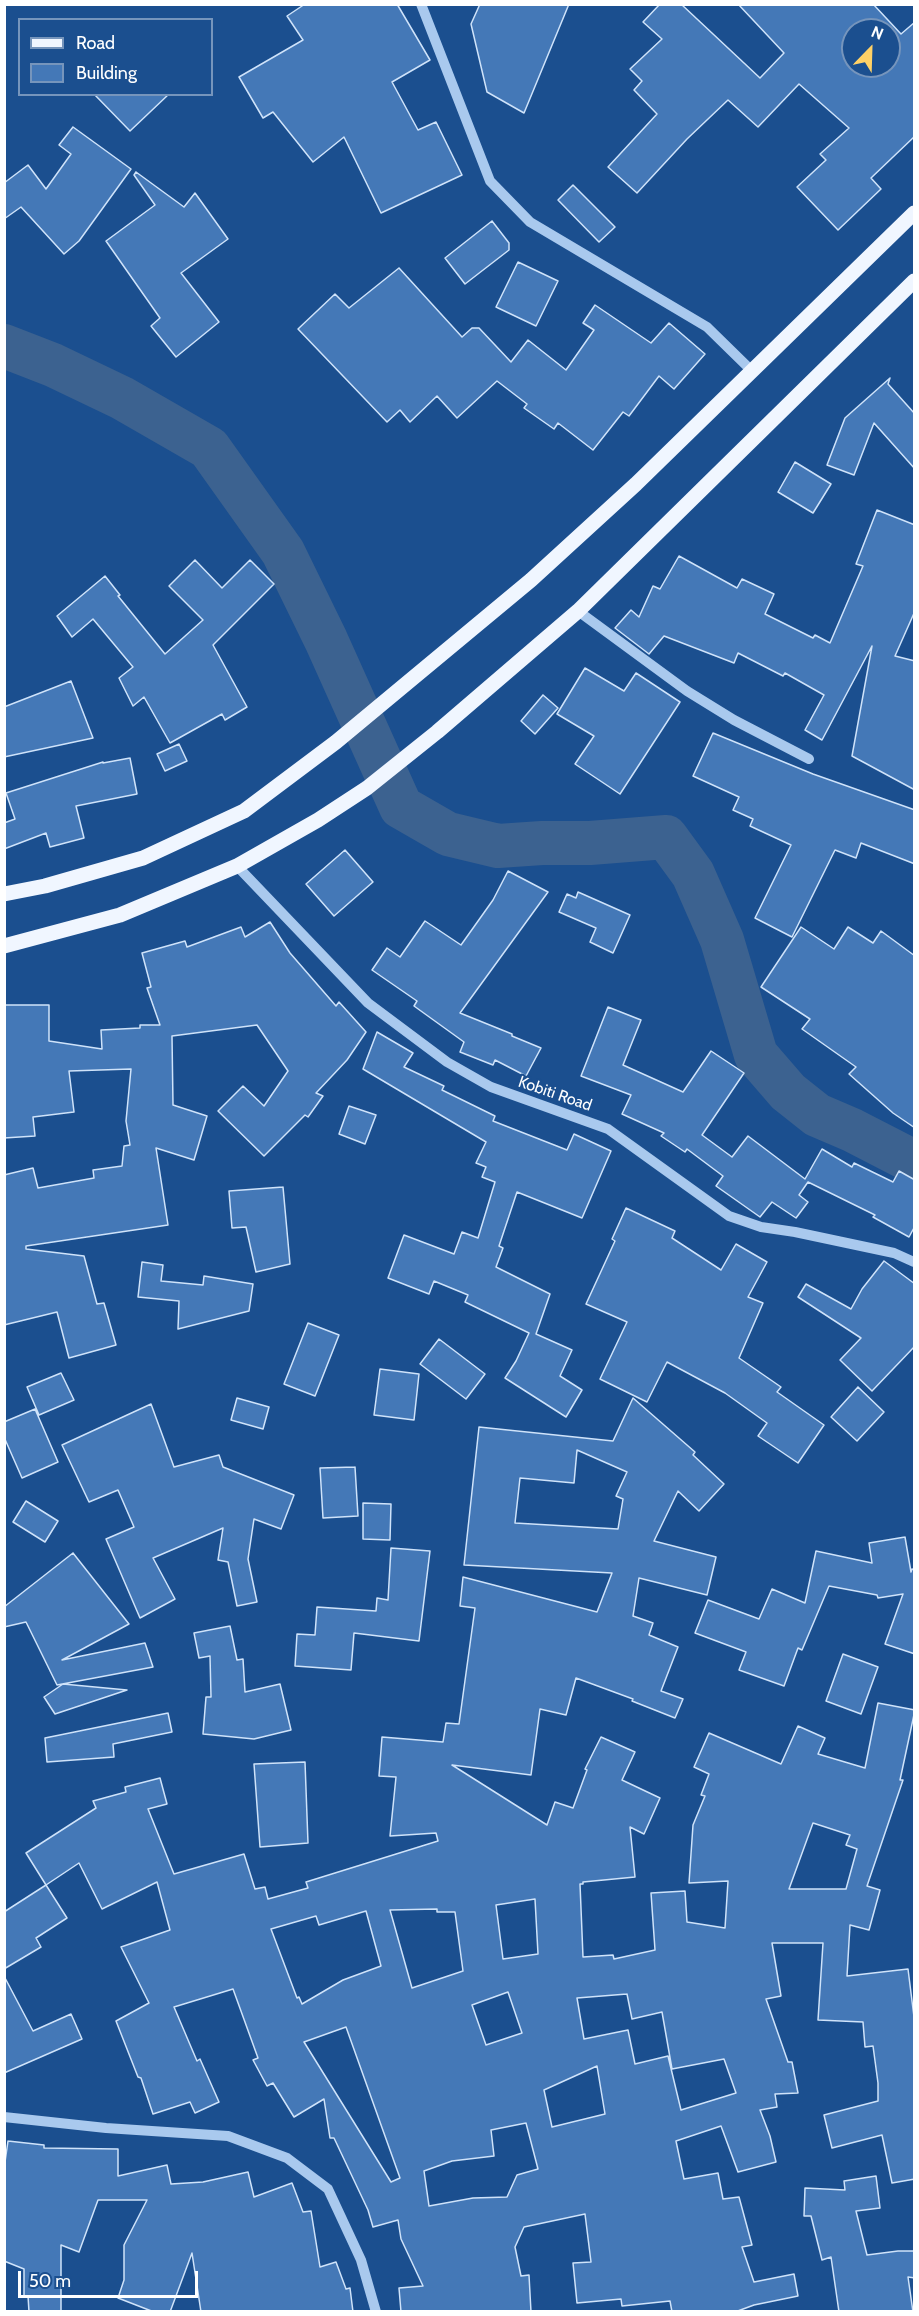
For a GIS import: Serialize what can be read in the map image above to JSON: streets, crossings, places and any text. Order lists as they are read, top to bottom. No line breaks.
{"streets":{"street":["Kobiti Road"]},"legend":["Road","Building"],"scale_bar":"50 m","north":"top right"}
